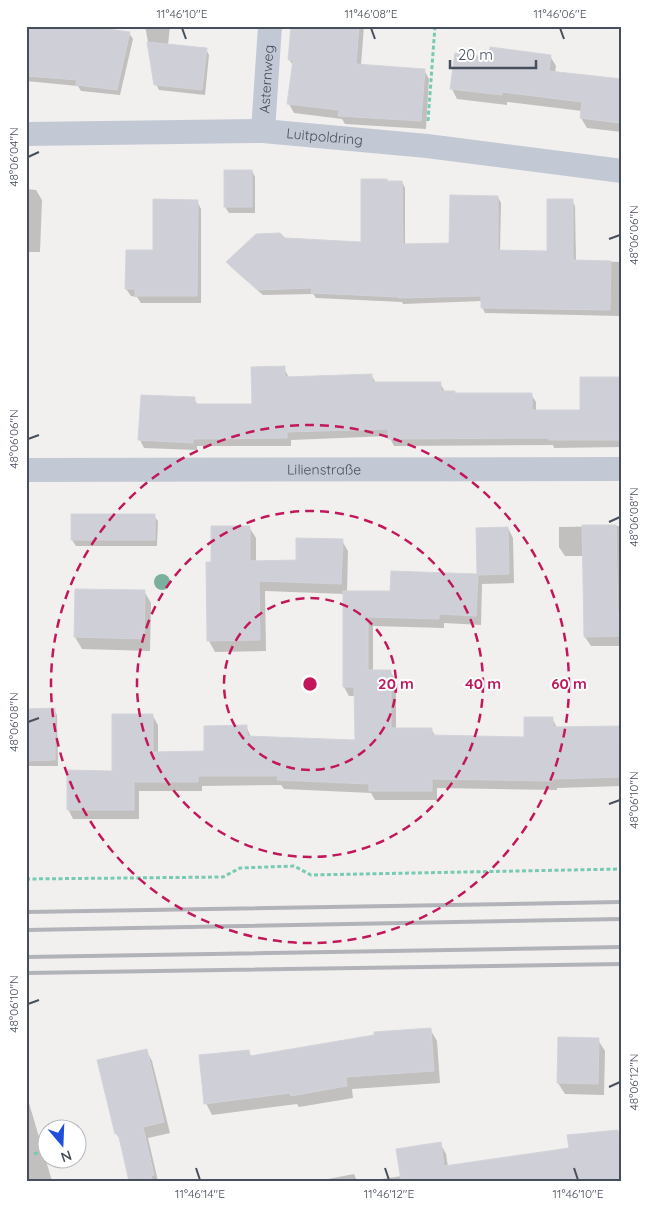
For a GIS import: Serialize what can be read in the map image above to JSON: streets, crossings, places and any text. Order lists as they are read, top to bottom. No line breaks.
{"streets":{"street":["Asternweg","Luitpoldring","Lilienstraße"]},"crossings":[["Asternweg","Luitpoldring"]],"scale_bar":"20 m","north":"bottom","coordinates":["11°46'10\"E","11°46'08\"E","11°46'06\"E","48°06'04\"N","48°06'06\"N","48°06'08\"N","48°06'10\"N","48°06'12\"N","11°46'14\"E","11°46'12\"E"],"rings":["20 m","40 m","60 m"]}
